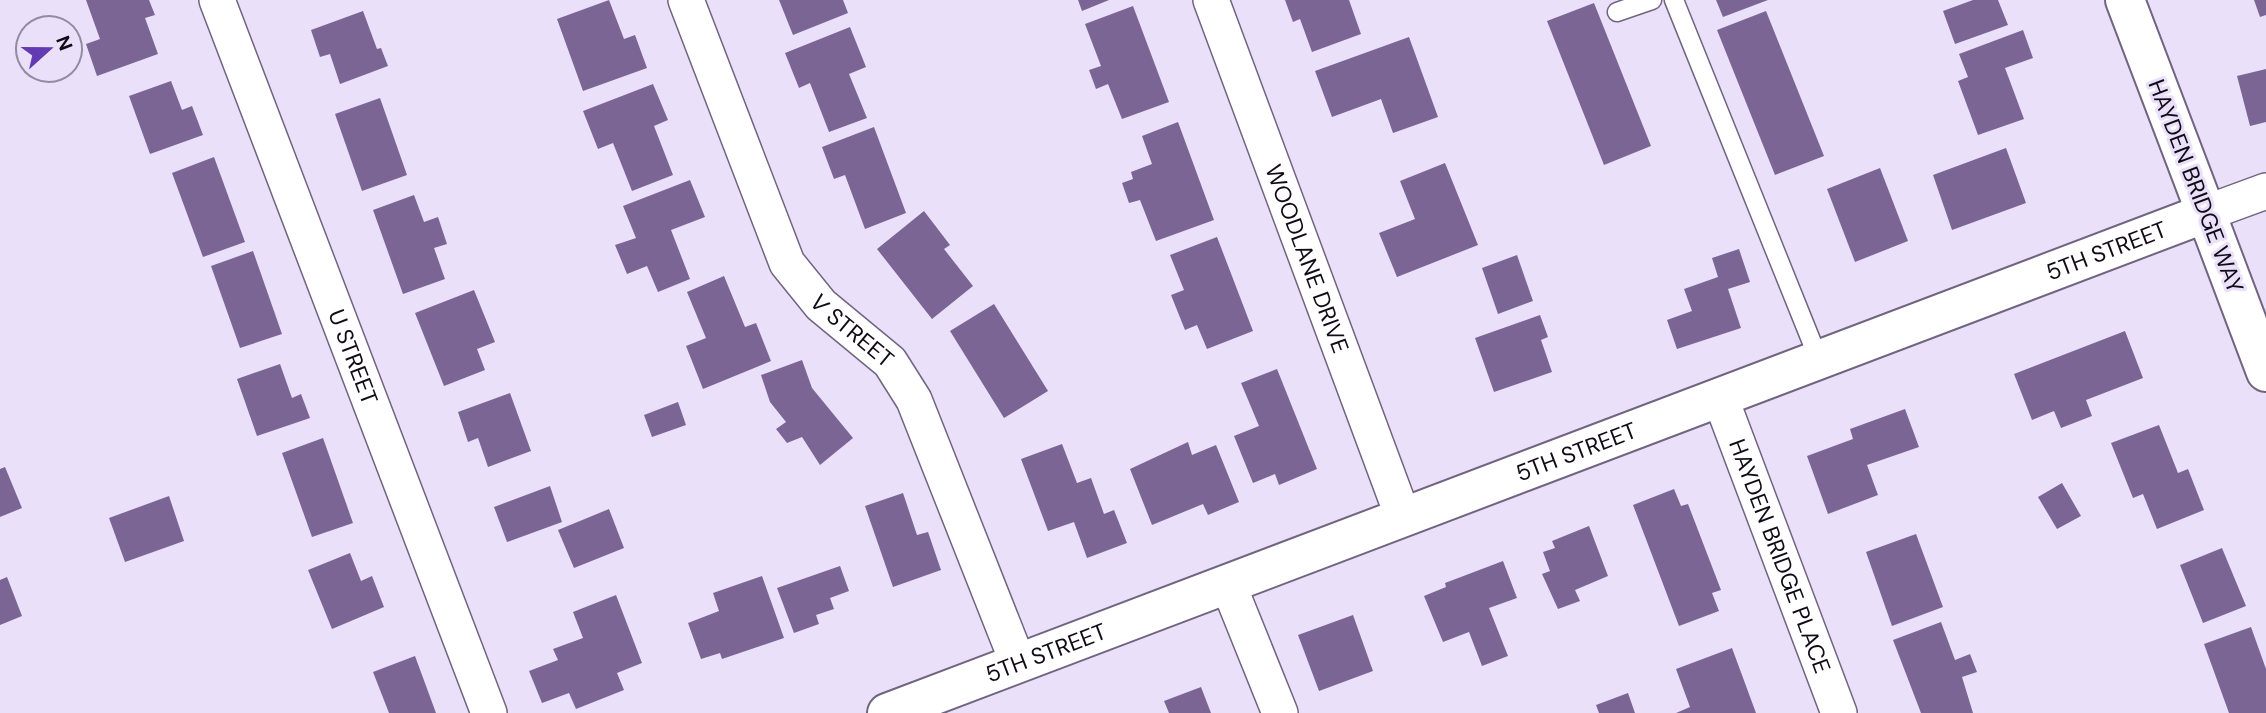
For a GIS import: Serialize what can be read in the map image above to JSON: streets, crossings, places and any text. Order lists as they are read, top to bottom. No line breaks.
{"streets":{"main road":["HAYDEN BRIDGE WAY","5TH STREET"],"street":["WOODLANE DRIVE","V STREET","U STREET","HAYDEN BRIDGE PLACE"]},"crossings":[["HAYDEN BRIDGE WAY","5TH STREET"],["5TH STREET","WOODLANE DRIVE"],["5TH STREET","V STREET"],["5TH STREET","HAYDEN BRIDGE PLACE"]],"north":"right"}
